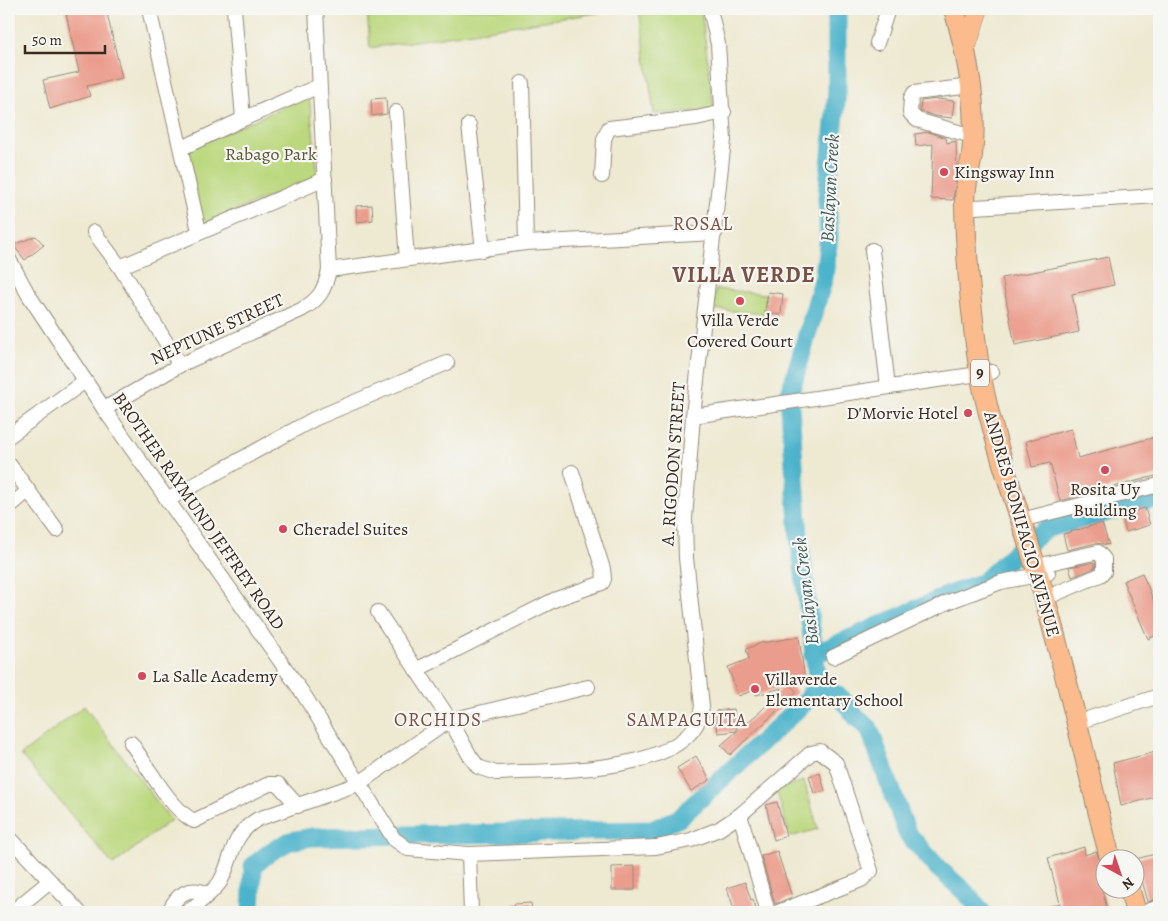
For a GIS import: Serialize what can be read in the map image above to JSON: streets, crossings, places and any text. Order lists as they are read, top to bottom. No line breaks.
{"streets":{"highway":["9","ANDRES BONIFACIO AVENUE"],"street":["NEPTUNE STREET","A. RIGODON STREET","BROTHER RAYMUND JEFFREY ROAD"]},"crossings":[["NEPTUNE STREET","BROTHER RAYMUND JEFFREY ROAD"],["9","ANDRES BONIFACIO AVENUE"]],"districts":["ROSAL","VILLA VERDE","ORCHIDS","SAMPAGUITA"],"water":["Baslayan Creek"],"parks":["Rabago Park"],"places":["Kingsway Inn","Villa Verde Covered Court","D'Morvie Hotel","Rosita Uy Building","Cheradel Suites","La Salle Academy","Villaverde Elementary School"],"scale_bar":"50 m","north":"bottom right"}
